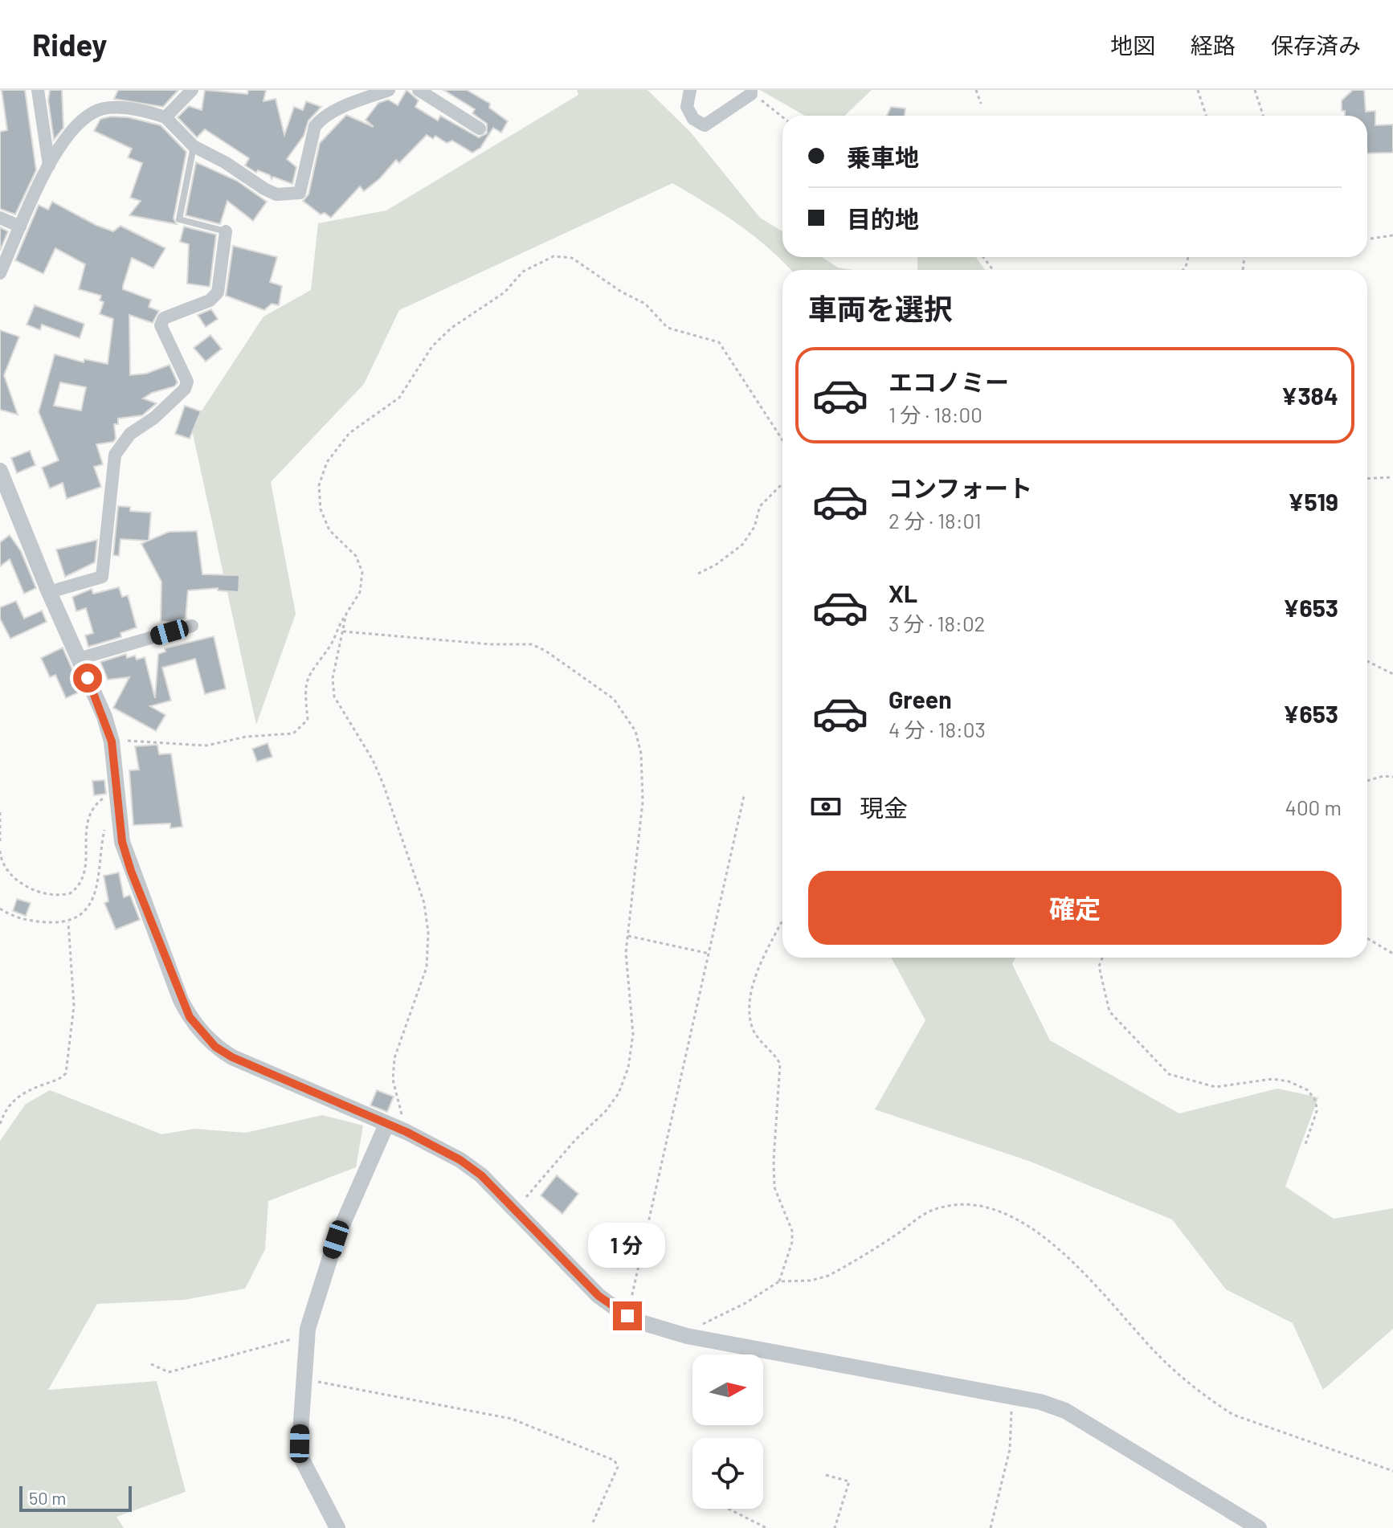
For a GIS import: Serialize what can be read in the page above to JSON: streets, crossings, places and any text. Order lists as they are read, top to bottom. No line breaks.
{"scale_bar":"50 m","north":"right","page":{"header":"Ridey","nav":["地図","経路","保存済み"],"banner":["乗車地","目的地"],"heading":"車両を選択","list":[{"name":"エコノミー","note":"1 分 · 18:00","value":"¥384"},{"name":"コンフォート","note":"2 分 · 18:01","value":"¥519"},{"name":"XL","note":"3 分 · 18:02","value":"¥653"},{"name":"Green","note":"4 分 · 18:03","value":"¥653"}],"pay":["現金","400 m"],"buttons":"確定","bubble":"1 分","scale":"50 m"}}
